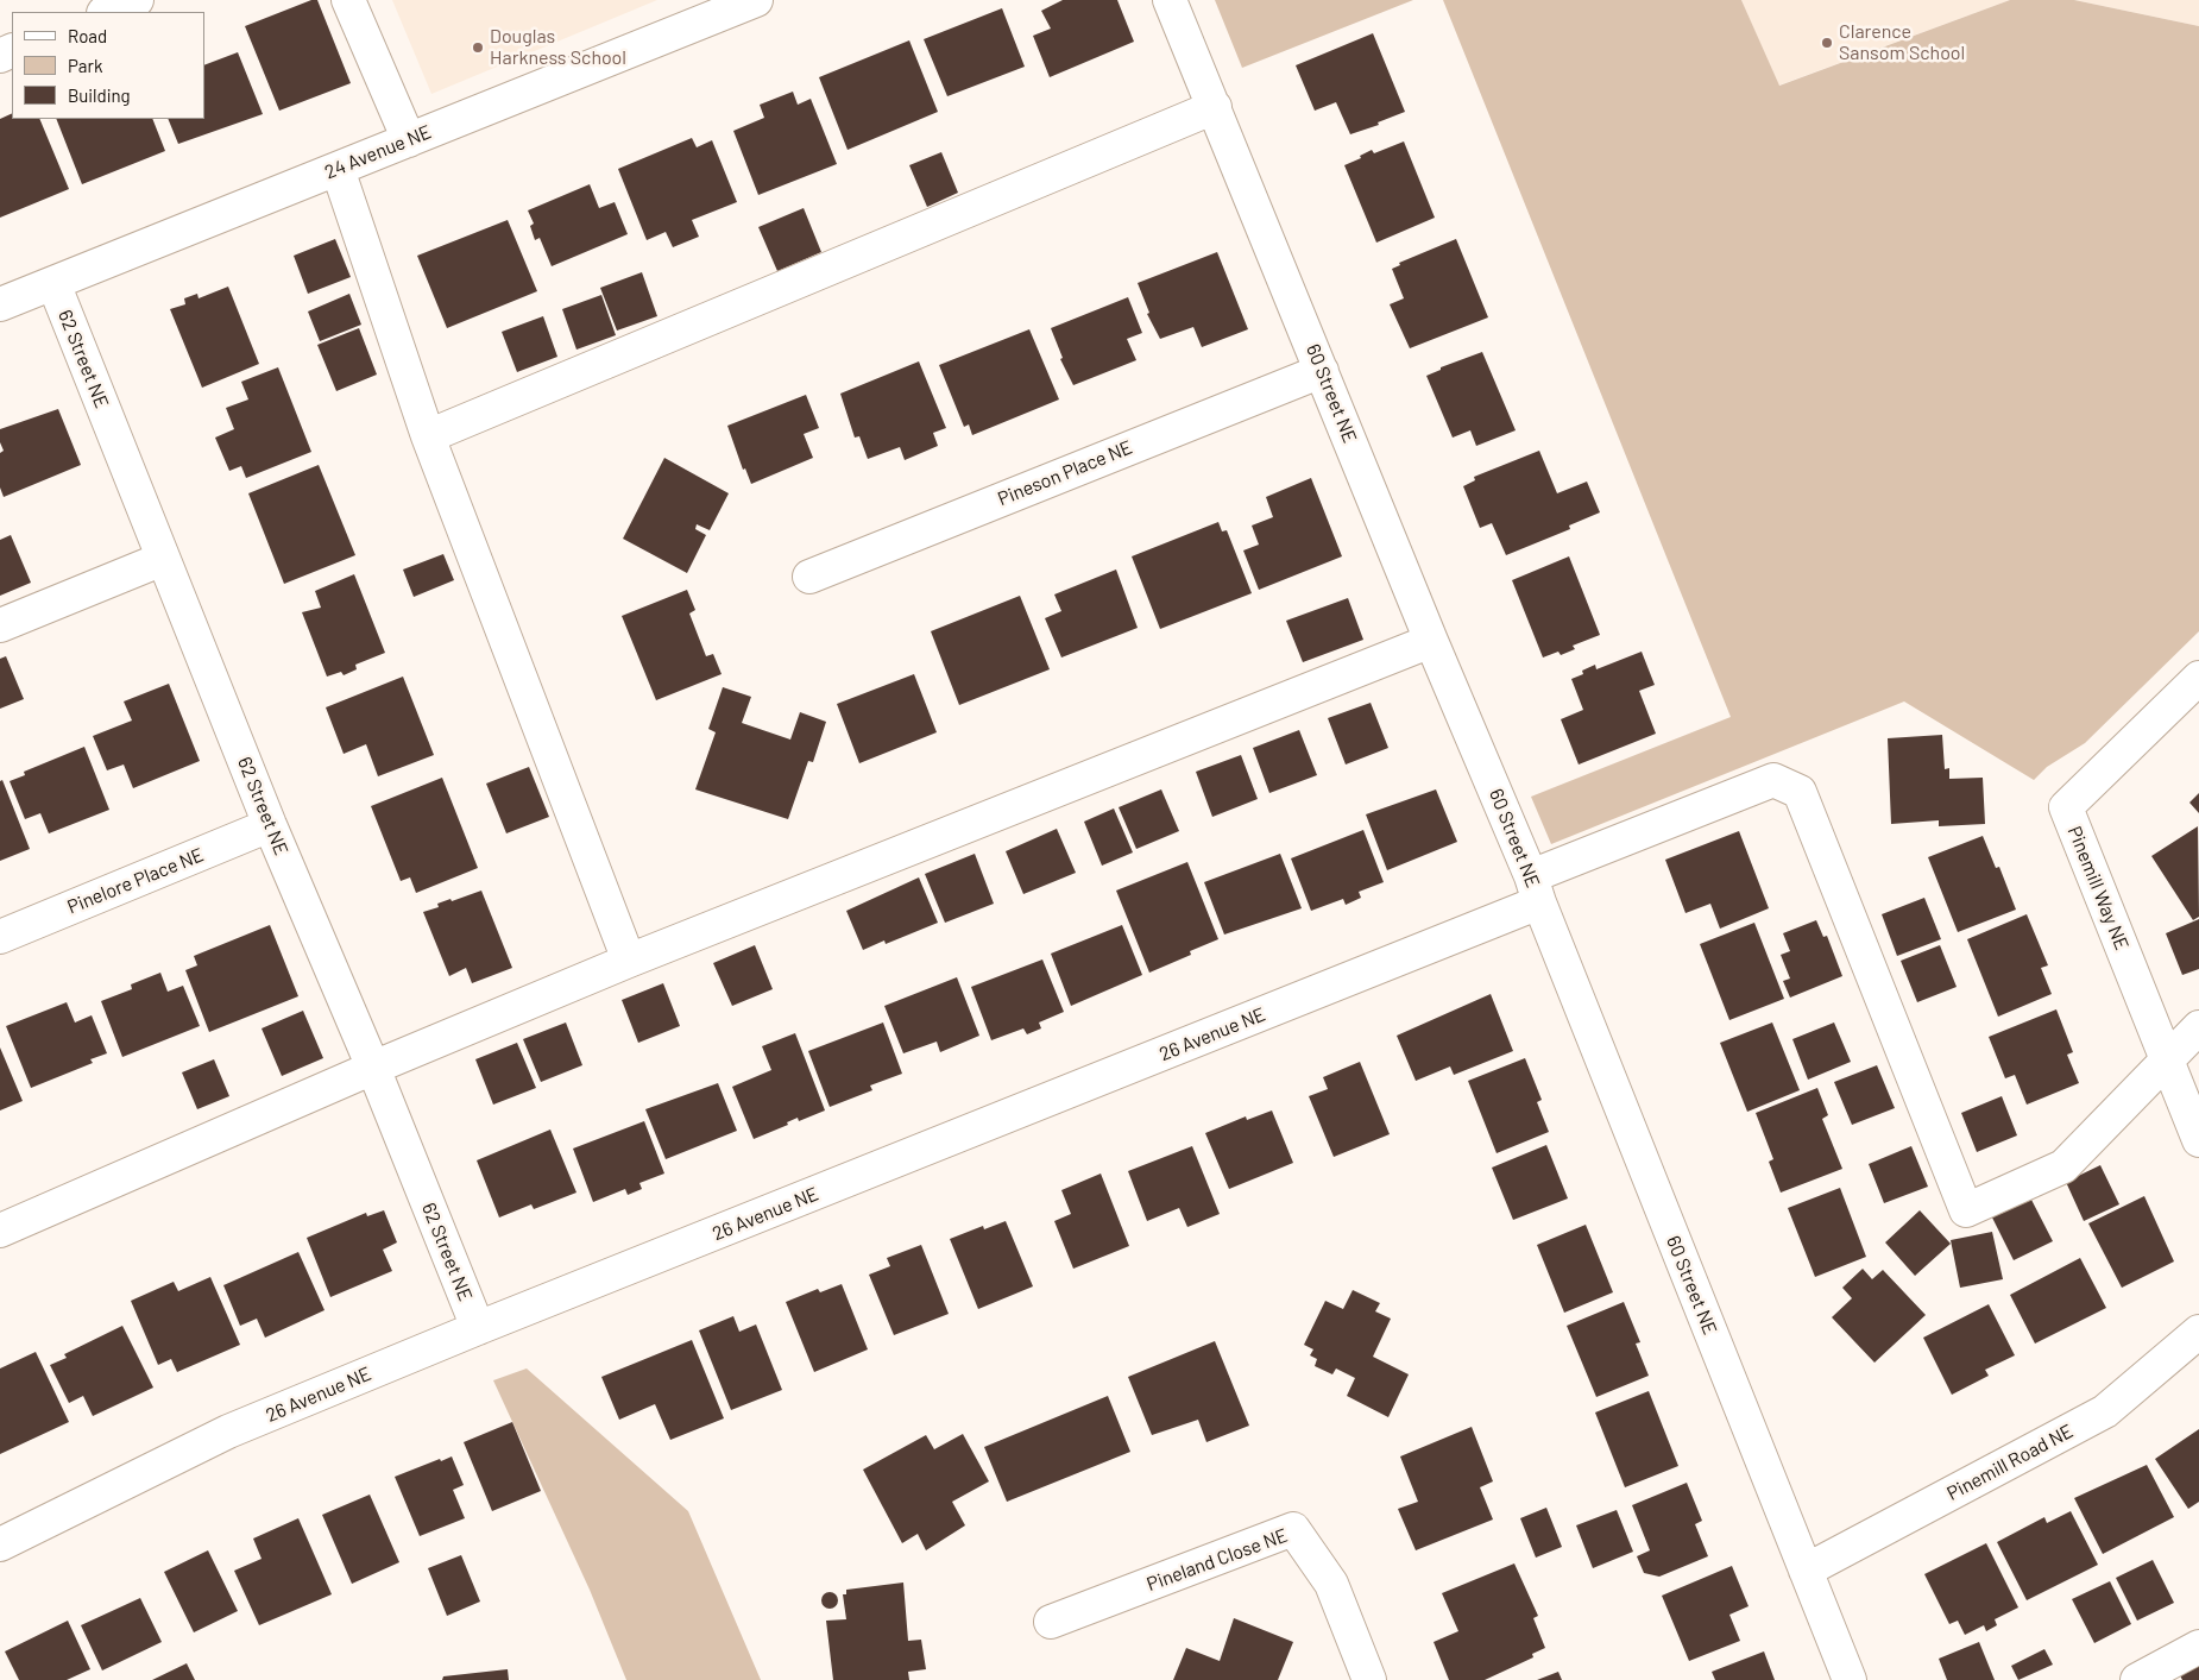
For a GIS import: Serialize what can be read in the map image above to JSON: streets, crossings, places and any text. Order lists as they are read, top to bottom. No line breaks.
{"streets":{"street":["24 Avenue NE","62 Street NE","60 Street NE","Pineson Place NE","Pinelore Place NE","Pinemill Way NE","26 Avenue NE","Pinemill Road NE","Pineland Close NE"]},"crossings":[["24 Avenue NE","62 Street NE"],["62 Street NE","Pinelore Place NE"],["62 Street NE","26 Avenue NE"],["60 Street NE","Pineson Place NE"],["60 Street NE","26 Avenue NE"],["60 Street NE","Pinemill Road NE"],["Pinemill Way NE","26 Avenue NE"]],"places":["Clarence Sansom School","Douglas Harkness School"],"legend":["Road","Park","Building"]}
